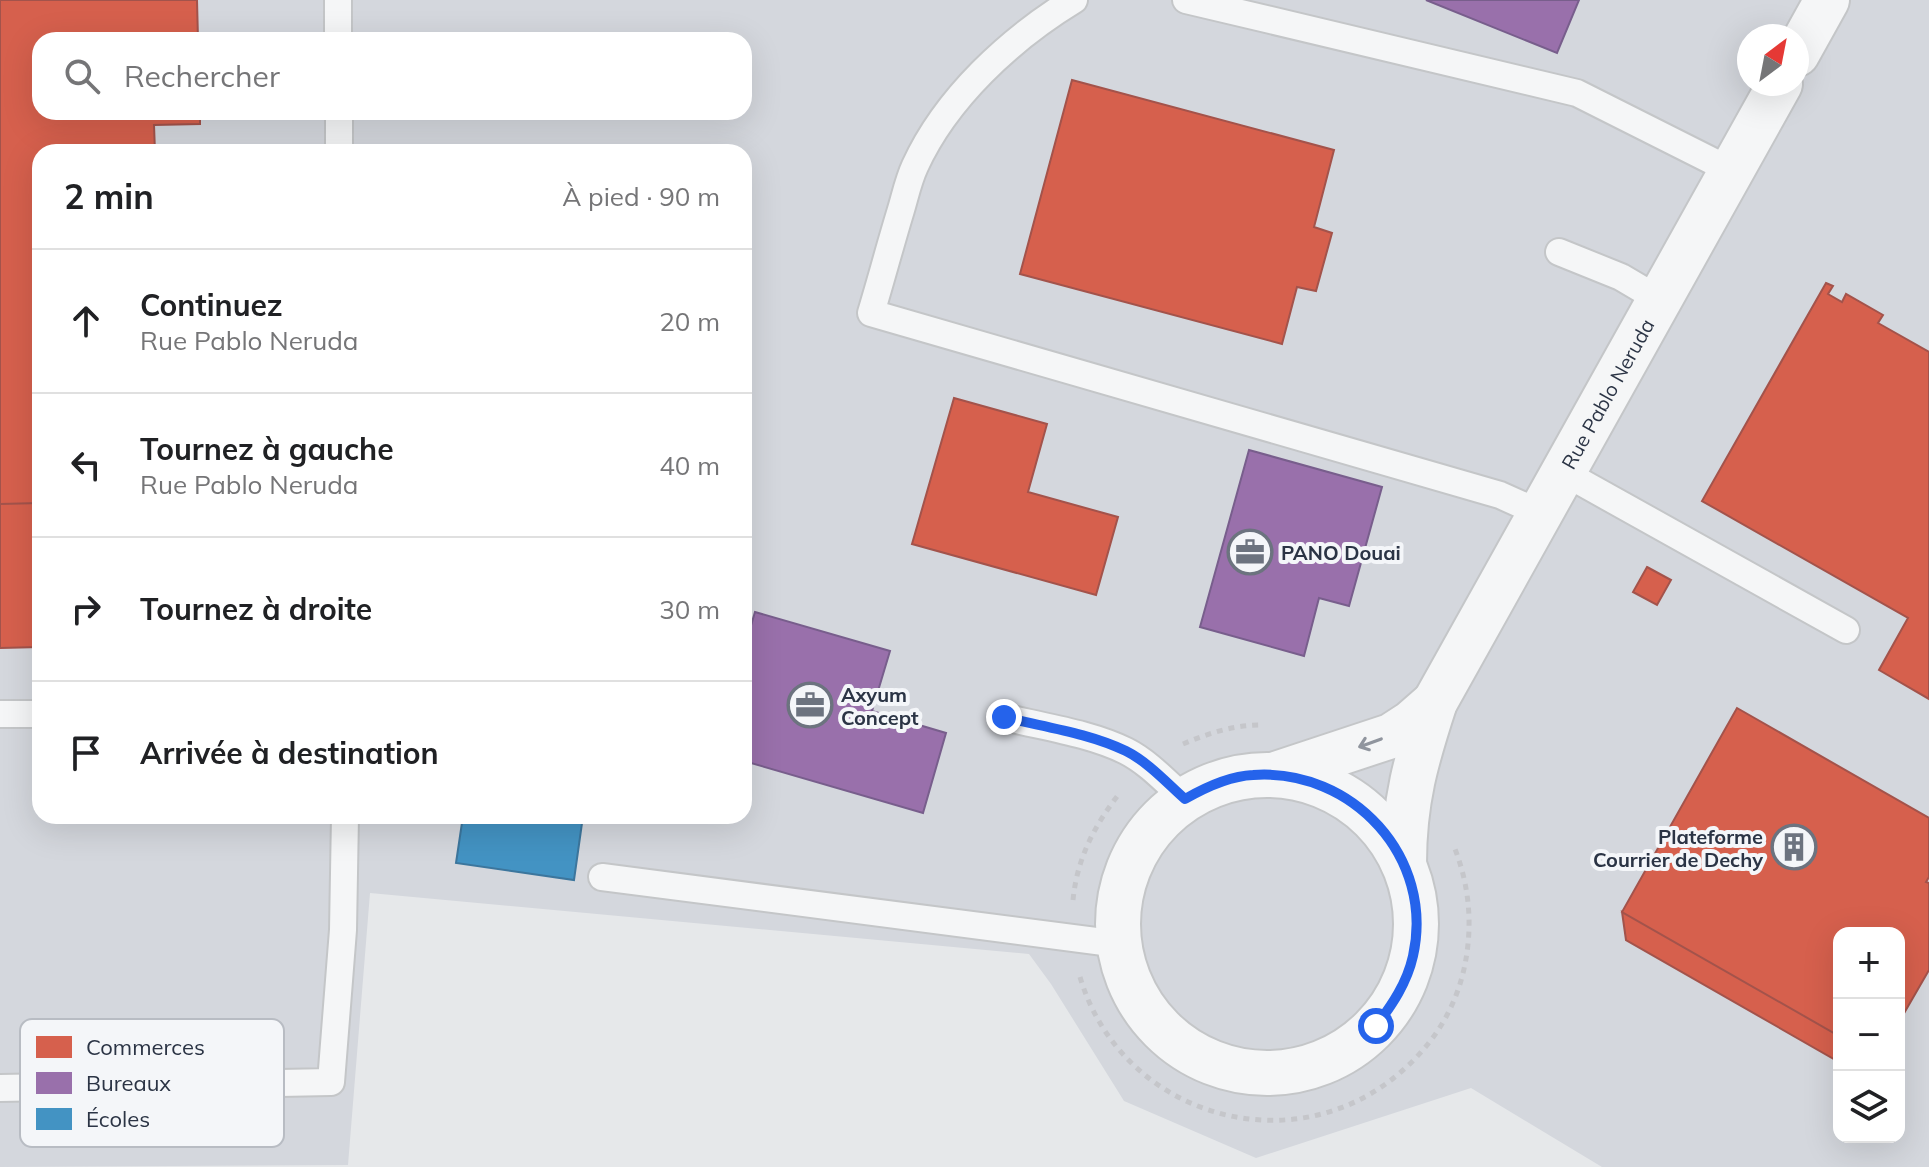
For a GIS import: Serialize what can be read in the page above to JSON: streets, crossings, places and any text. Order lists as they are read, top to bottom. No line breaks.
{"streets":{"street":["Rue Pablo Neruda"]},"places":{"office":["PANO Douai","Axyum Concept"],"building":["Plateforme Courrier de Dechy"]},"legend":["Commerces","Bureaux","Écoles"],"north":"top right","page":{"search":"Rechercher","heading":["2 min","À pied · 90 m"],"list":[["Continuez","Rue Pablo Neruda","20 m"],["Tournez à gauche","Rue Pablo Neruda","40 m"],["Tournez à droite","30 m"],"Arrivée à destination"],"map_buttons":["+","−"]}}
